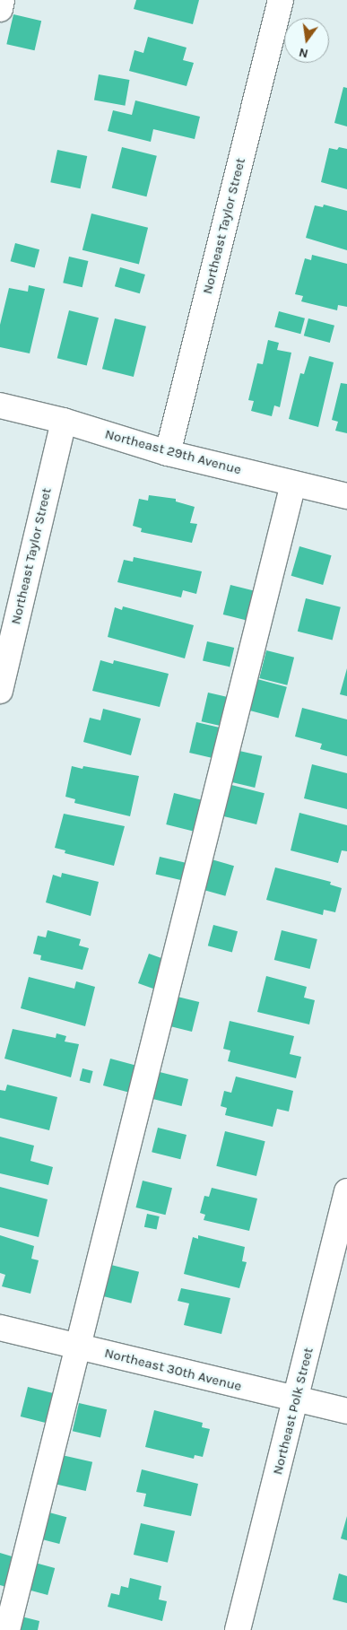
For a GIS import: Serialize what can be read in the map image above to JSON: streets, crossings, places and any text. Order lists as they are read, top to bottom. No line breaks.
{"streets":{"street":["Northeast Taylor Street","Northeast 29th Avenue","Northeast 30th Avenue","Northeast Polk Street"]},"crossings":[["Northeast Taylor Street","Northeast 29th Avenue"],["Northeast 30th Avenue","Northeast Polk Street"]],"north":"bottom"}
